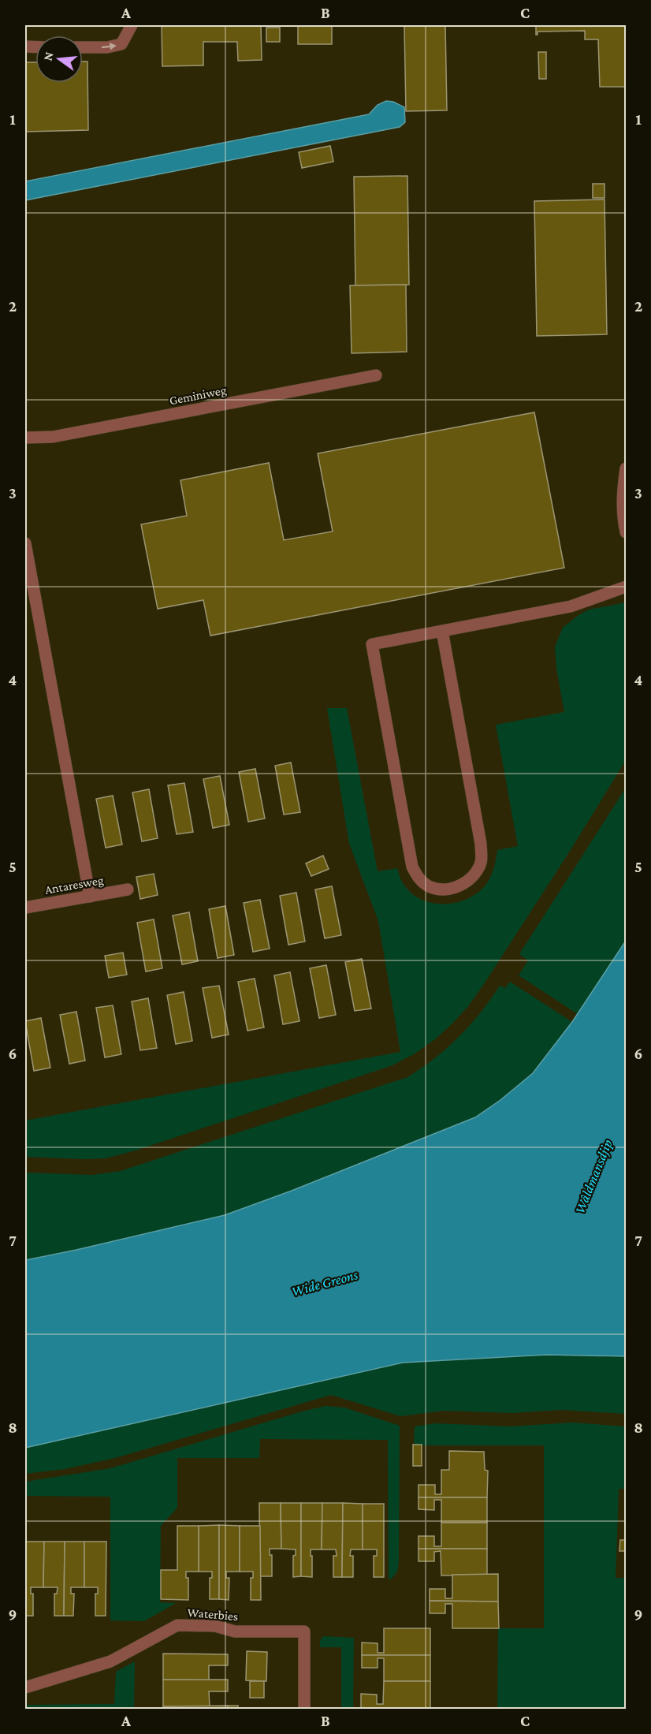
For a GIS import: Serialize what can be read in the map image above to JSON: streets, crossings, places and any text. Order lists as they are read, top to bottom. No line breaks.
{"streets":{"street":["Geminiweg","Antaresweg","Waterbies"]},"water":["Wâldmansdjip","Wide Greons"],"north":"left","grid":{"columns":["A","B","C"],"rows":["1","2","3","4","5","6","7","8","9"]}}
